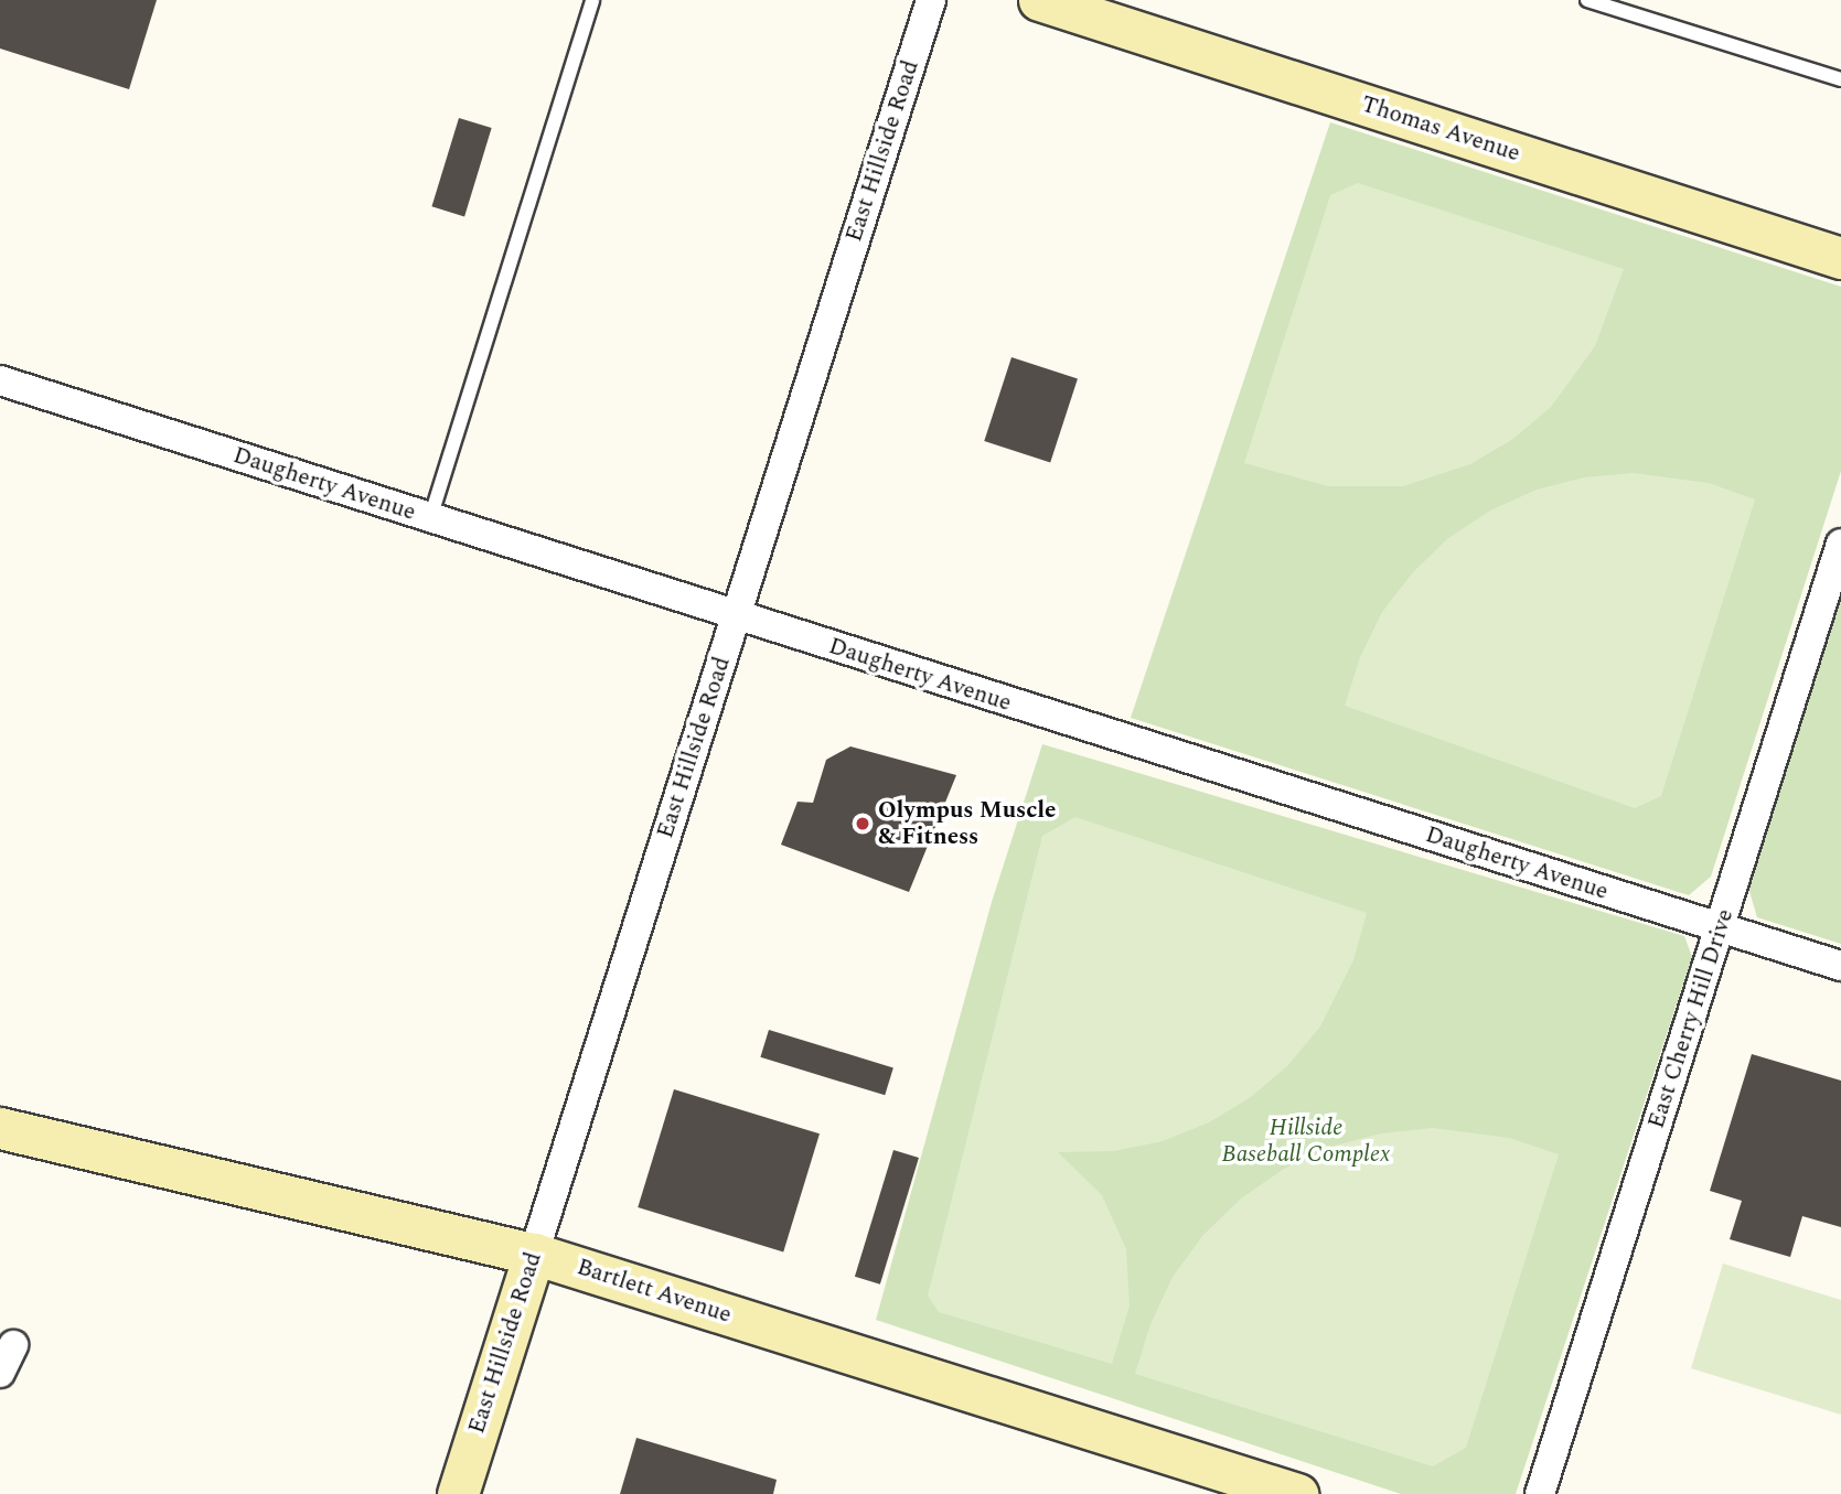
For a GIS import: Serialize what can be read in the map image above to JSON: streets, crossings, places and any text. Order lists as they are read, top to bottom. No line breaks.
{"streets":{"main road":["Thomas Avenue","East Hillside Road","Bartlett Avenue"],"street":["Daugherty Avenue","East Cherry Hill Drive"]},"crossings":[["East Hillside Road","Daugherty Avenue"],["East Hillside Road","Bartlett Avenue"],["Daugherty Avenue","East Cherry Hill Drive"]],"parks":["Hillside Baseball Complex"],"places":["Olympus Muscle & Fitness"]}
